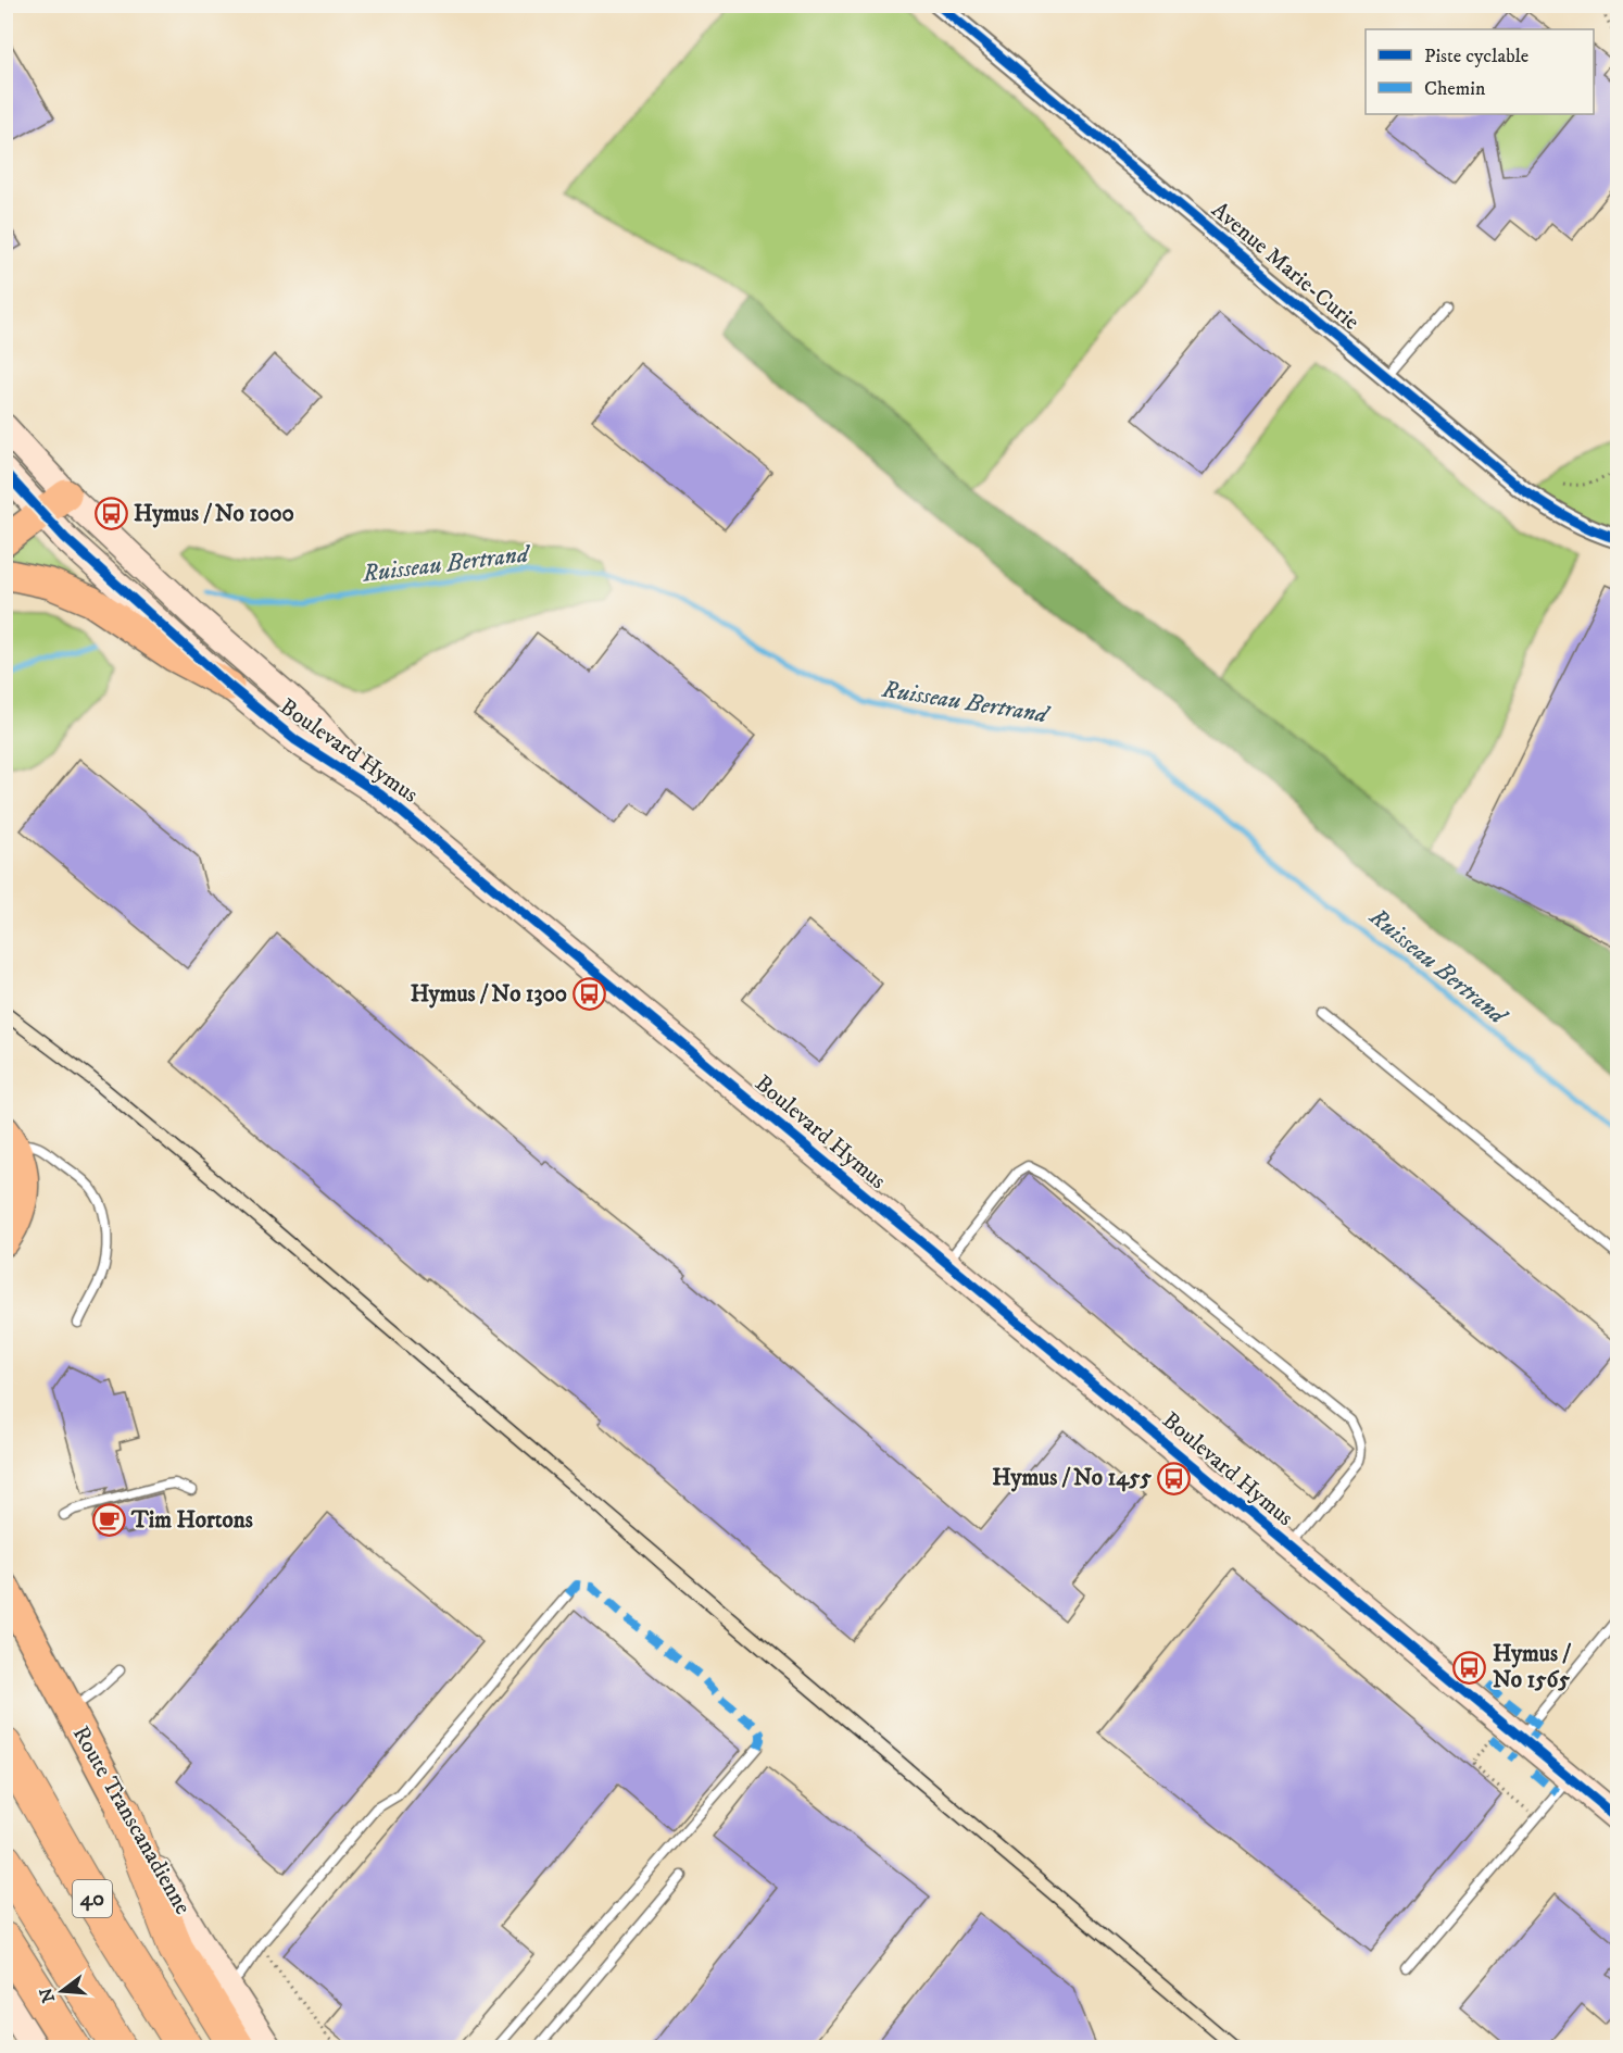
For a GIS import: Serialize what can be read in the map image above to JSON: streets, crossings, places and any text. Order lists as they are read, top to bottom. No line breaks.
{"streets":{"highway":["40"],"main road":["Route Transcanadienne"],"street":["Avenue Marie-Curie","Boulevard Hymus"]},"water":["Ruisseau Bertrand"],"places":{"bus stop":["Hymus / No 1000","Hymus / No 1300","Hymus / No 1455","Hymus / No 1565"],"cafe":["Tim Hortons"]},"legend":["Piste cyclable","Chemin"],"north":"left"}
